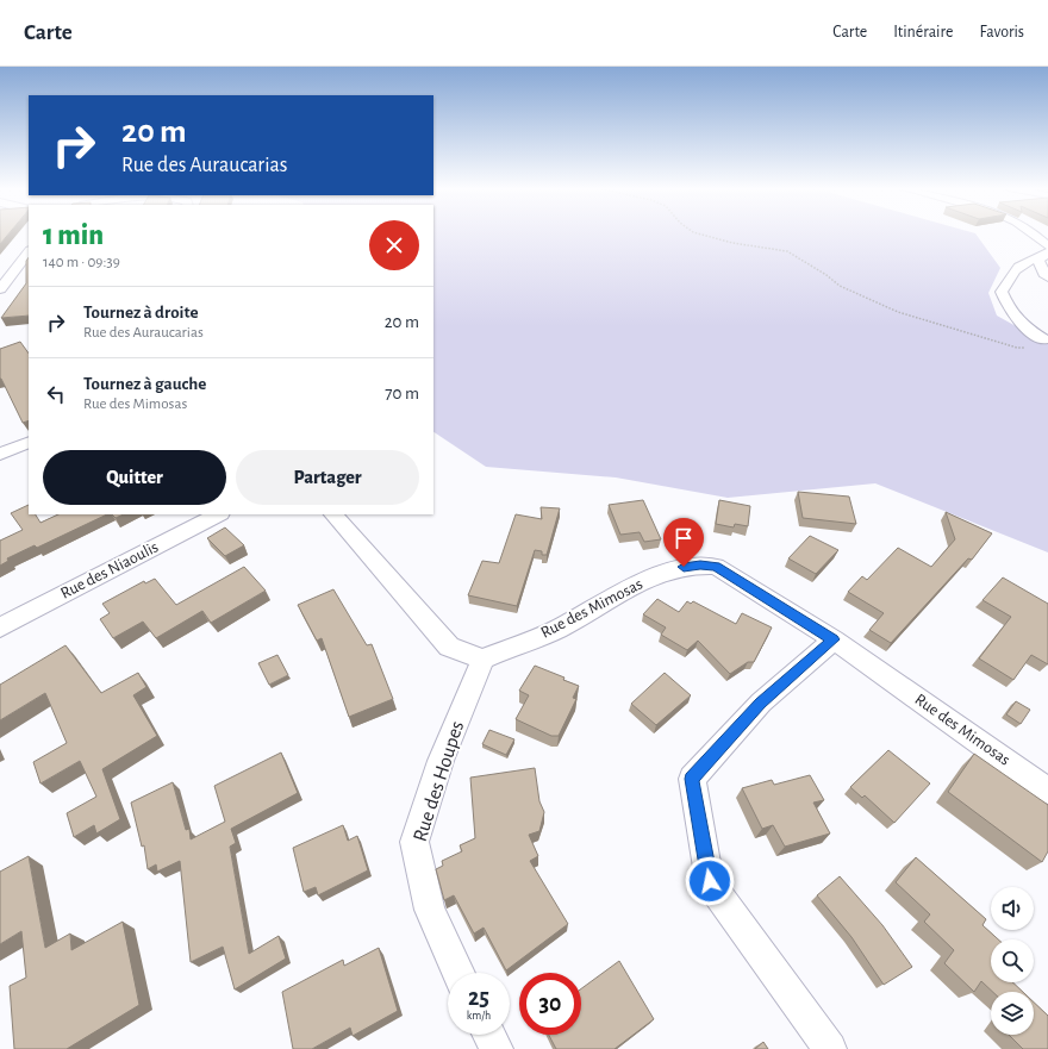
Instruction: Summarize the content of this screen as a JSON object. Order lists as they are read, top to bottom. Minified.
{"streets":{"street":["Rue des Niaoulis","Rue des Mimosas","Rue des Houpes"]},"crossings":[["Rue des Mimosas","Rue des Houpes"]],"page":{"header":"Carte","nav":["Carte","Itinéraire","Favoris"],"turn":["20 m","Rue des Auraucarias"],"heading":["1 min","140 m · 09:39"],"list":[{"name":"Tournez à droite","note":"Rue des Auraucarias","value":"20 m"},{"name":"Tournez à gauche","note":"Rue des Mimosas","value":"70 m"}],"buttons":["Quitter","Partager"],"speed":"25 km/h","limit":"30"}}
